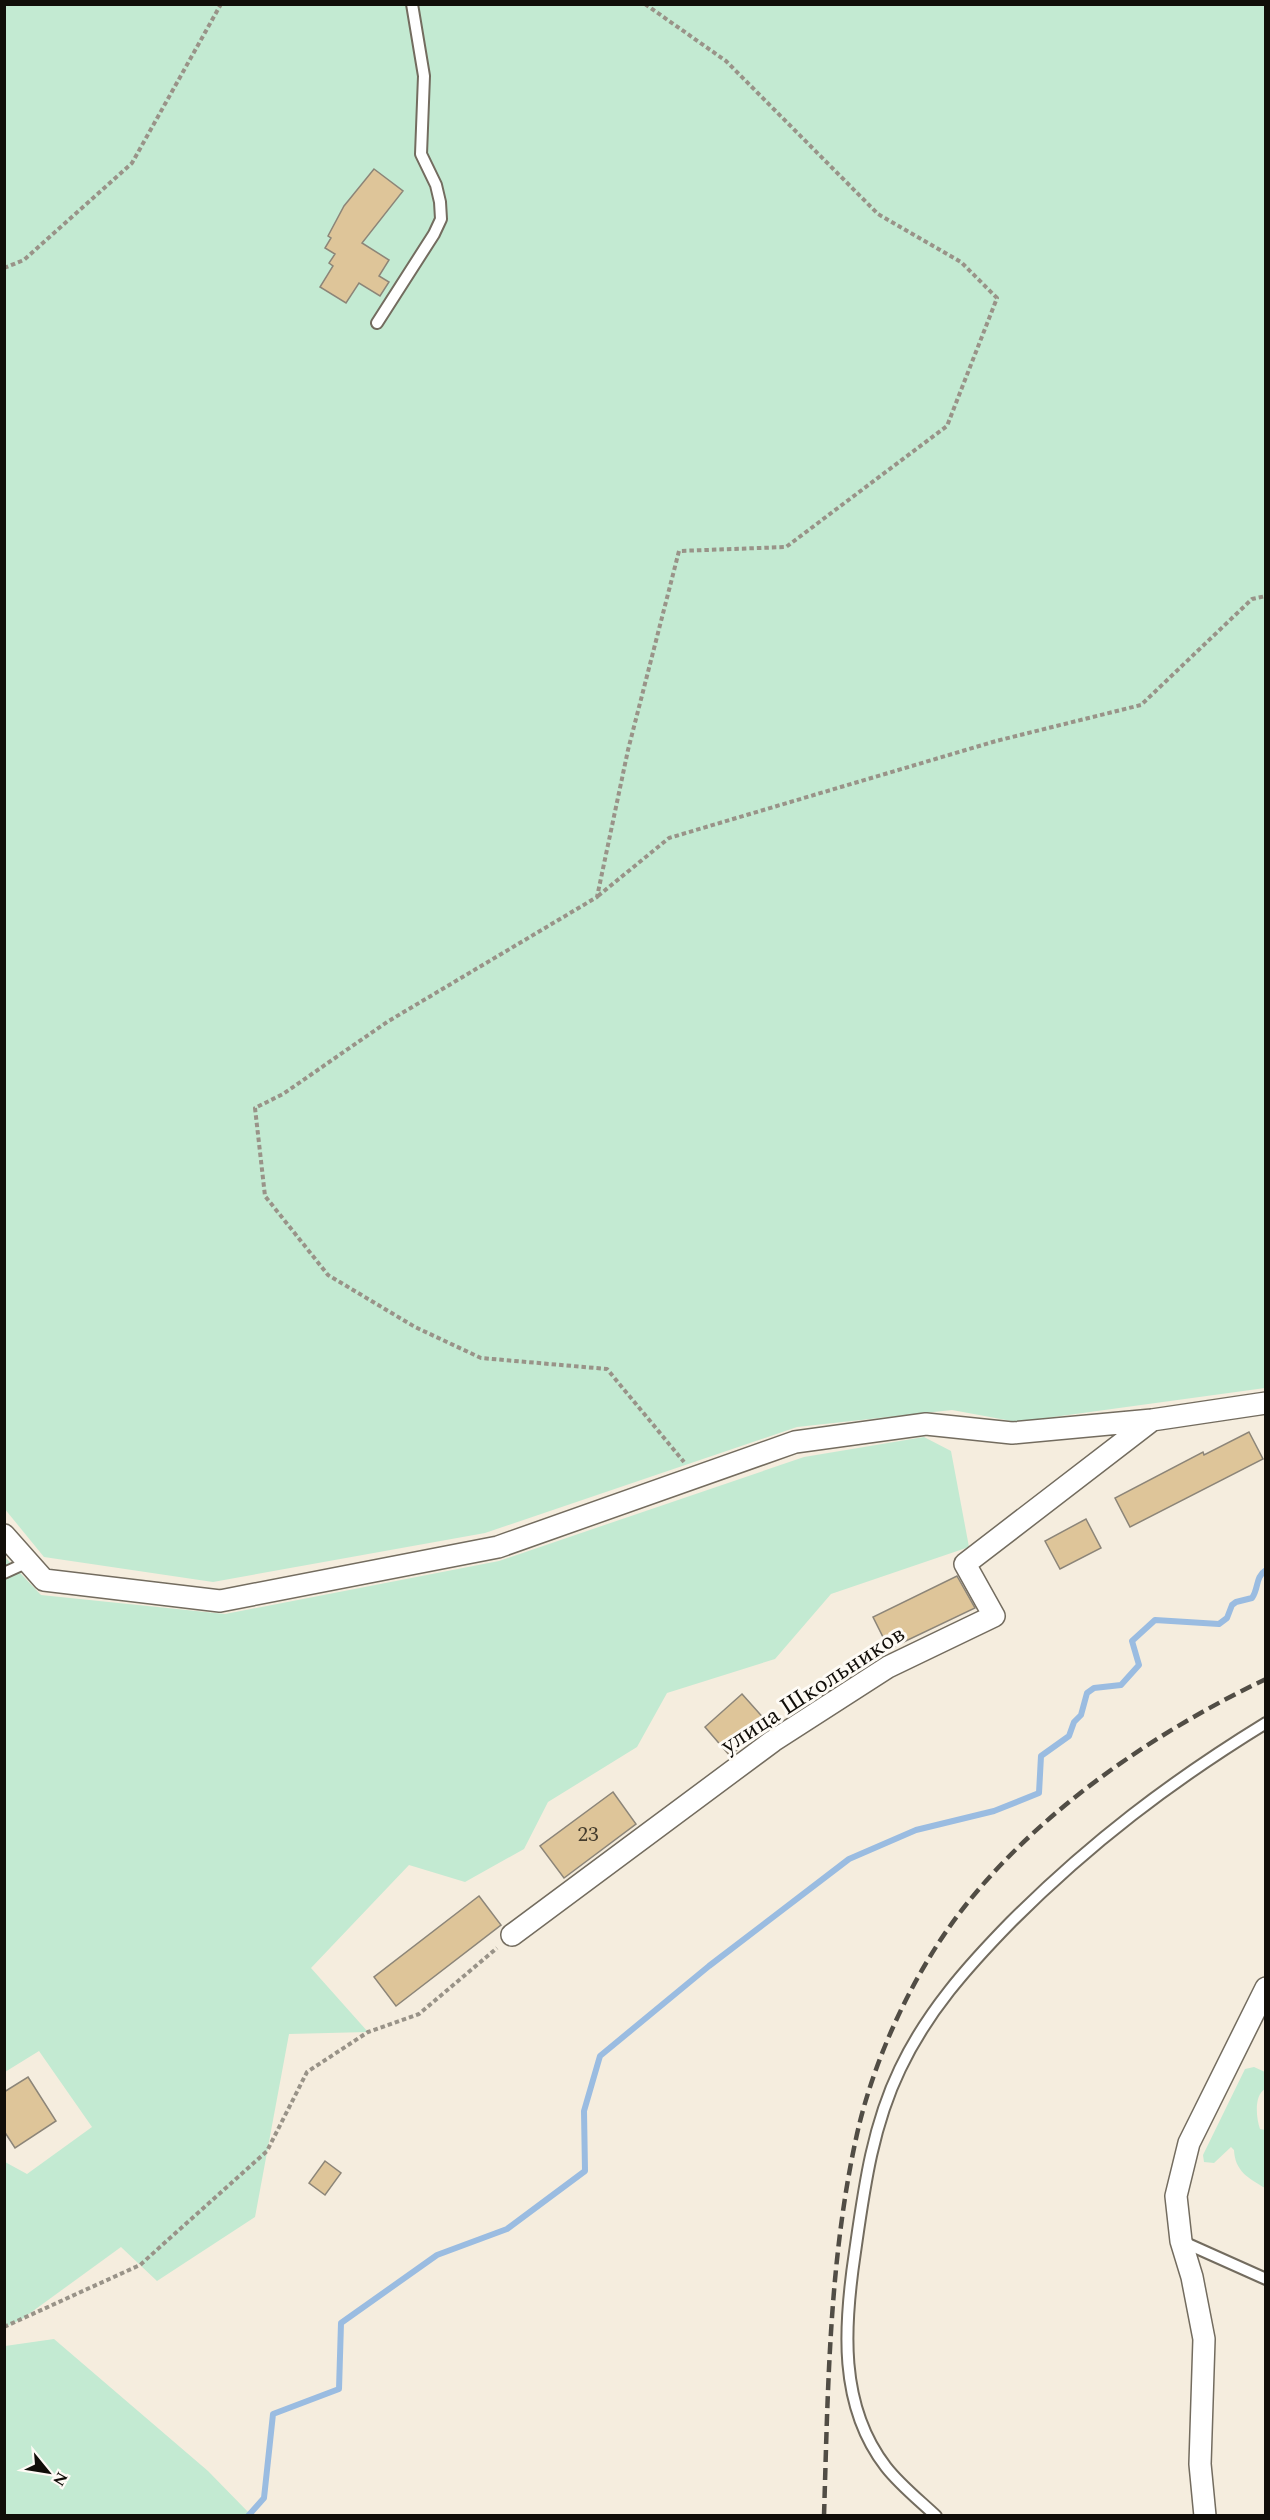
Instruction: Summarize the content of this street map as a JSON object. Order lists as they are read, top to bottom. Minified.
{"streets":{"street":["улица Школьников"]},"house_numbers":["23"],"north":"bottom right"}
